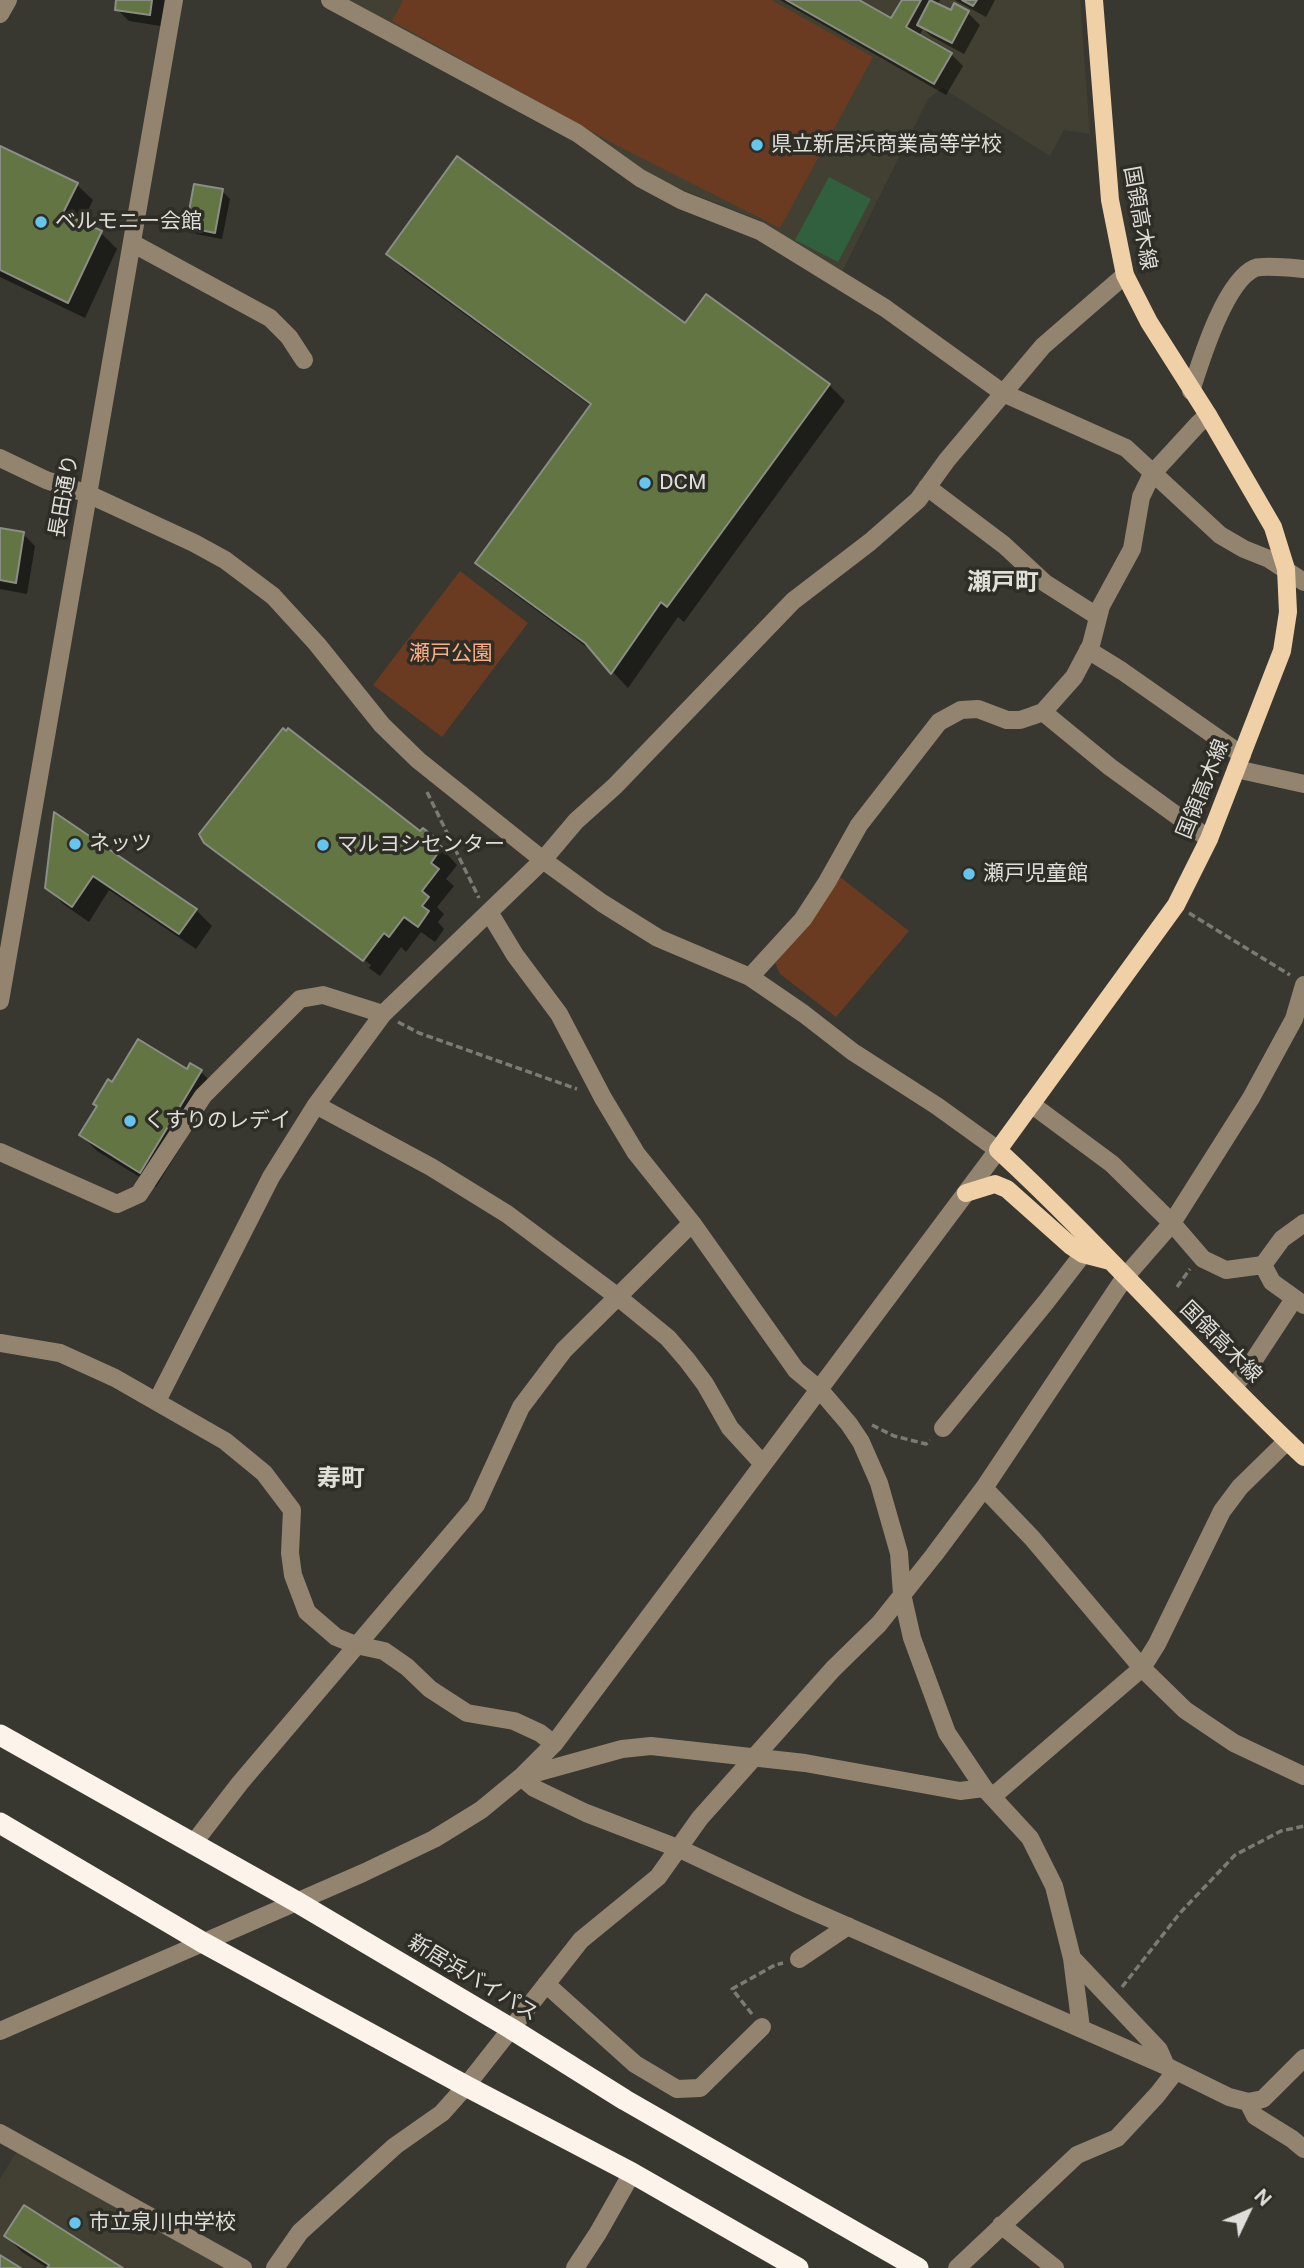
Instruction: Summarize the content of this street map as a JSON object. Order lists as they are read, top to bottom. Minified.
{"streets":{"highway":["新居浜バイパス"],"main road":["国領高木線"],"street":["長田通り"]},"districts":["瀬戸町","寿町"],"parks":["瀬戸公園"],"places":["県立新居浜商業高等学校","ベルモニー会館","DCM","ネッツ","マルヨシセンター","瀬戸児童館","くすりのレデイ","市立泉川中学校"],"north":"top right"}
